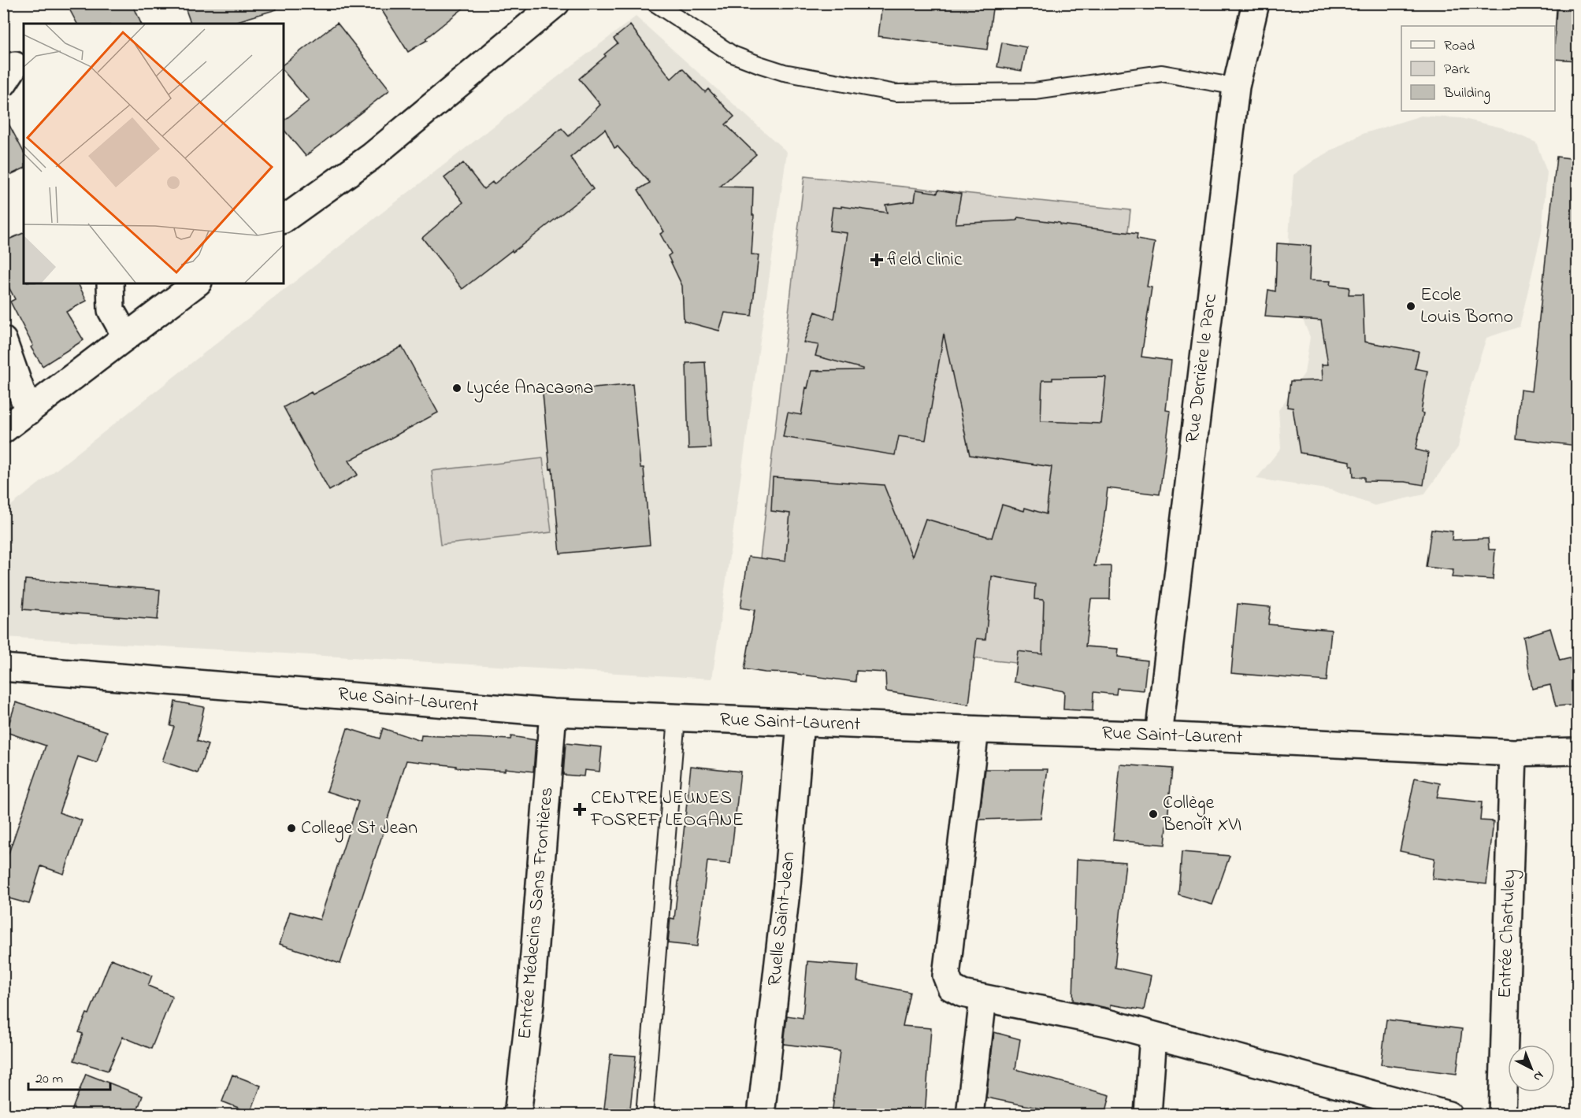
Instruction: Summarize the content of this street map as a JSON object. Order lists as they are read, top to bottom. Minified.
{"streets":{"street":["Rue Derrière le Parc","Rue Saint-Laurent","Entrée Médecins Sans Frontières","Ruelle Saint-Jean","Entrée Chartuley"]},"crossings":[["Rue Derrière le Parc","Rue Saint-Laurent"],["Rue Saint-Laurent","Entrée Médecins Sans Frontières"],["Rue Saint-Laurent","Ruelle Saint-Jean"],["Rue Saint-Laurent","Entrée Chartuley"]],"places":{"health":["field clinic","CENTRE JEUNES FOSREF LEOGANE"],"other":["Ecole Louis Borno","Lycée Anacaona","Collège Benoît XVI","College St Jean"]},"legend":["Road","Park","Building"],"scale_bar":"20 m","north":"bottom right"}
